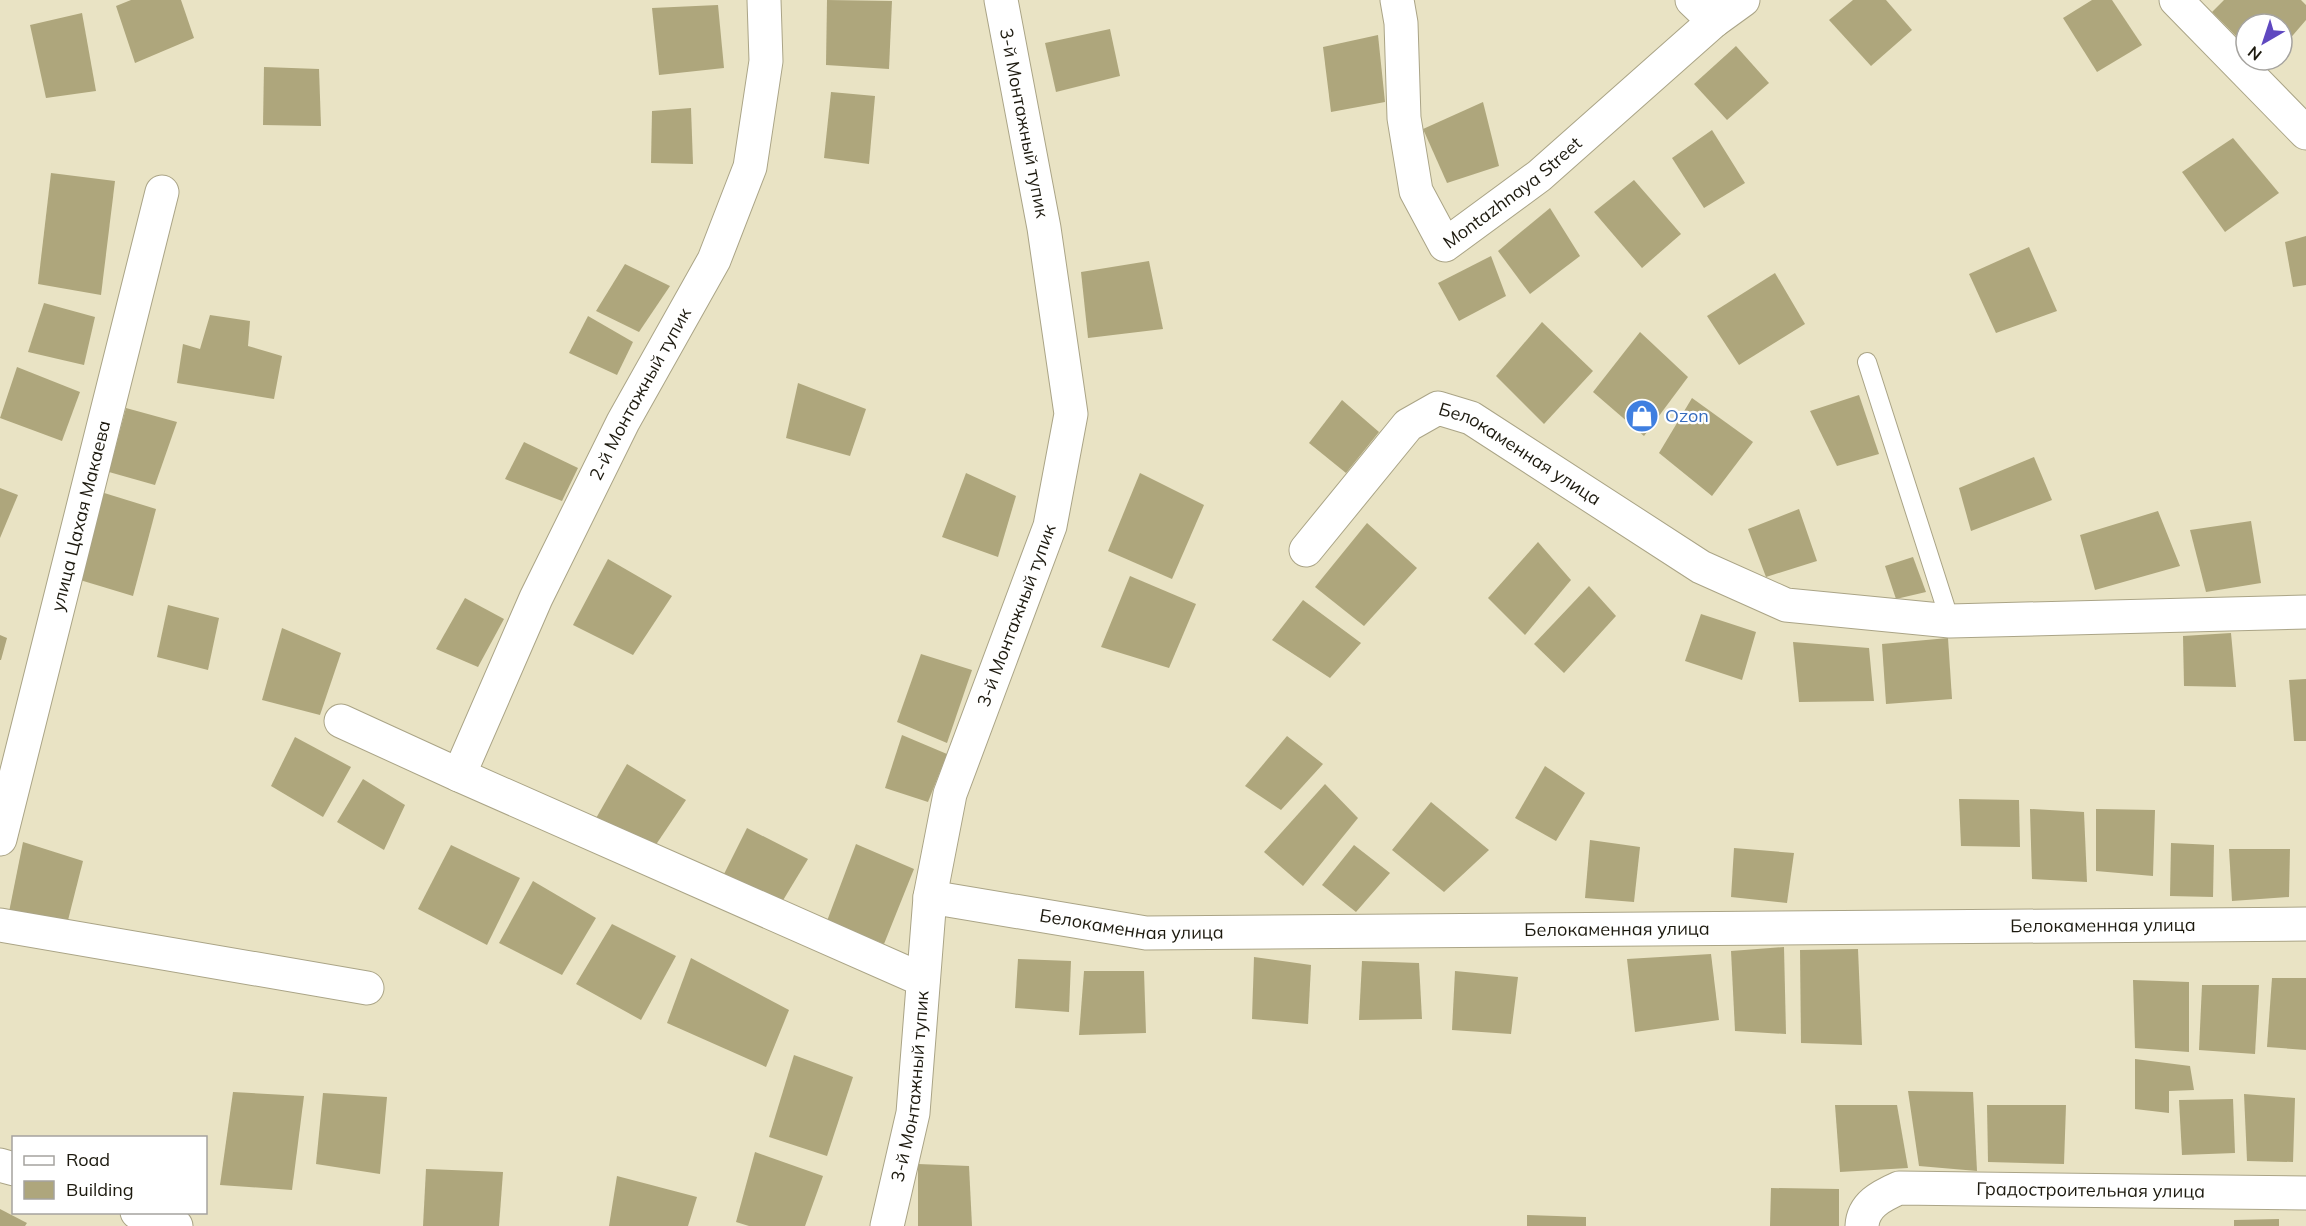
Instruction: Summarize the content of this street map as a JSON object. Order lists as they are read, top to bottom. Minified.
{"streets":{"street":["3-й Монтажный тупик","Montazhnaya Street","2-й Монтажный тупик","Белокаменная улица","улица Цахая Макаева","Градостроительная улица"]},"crossings":[["3-й Монтажный тупик","Белокаменная улица"]],"places":{"shop":["Ozon"]},"legend":["Road","Building"],"north":"bottom left"}
